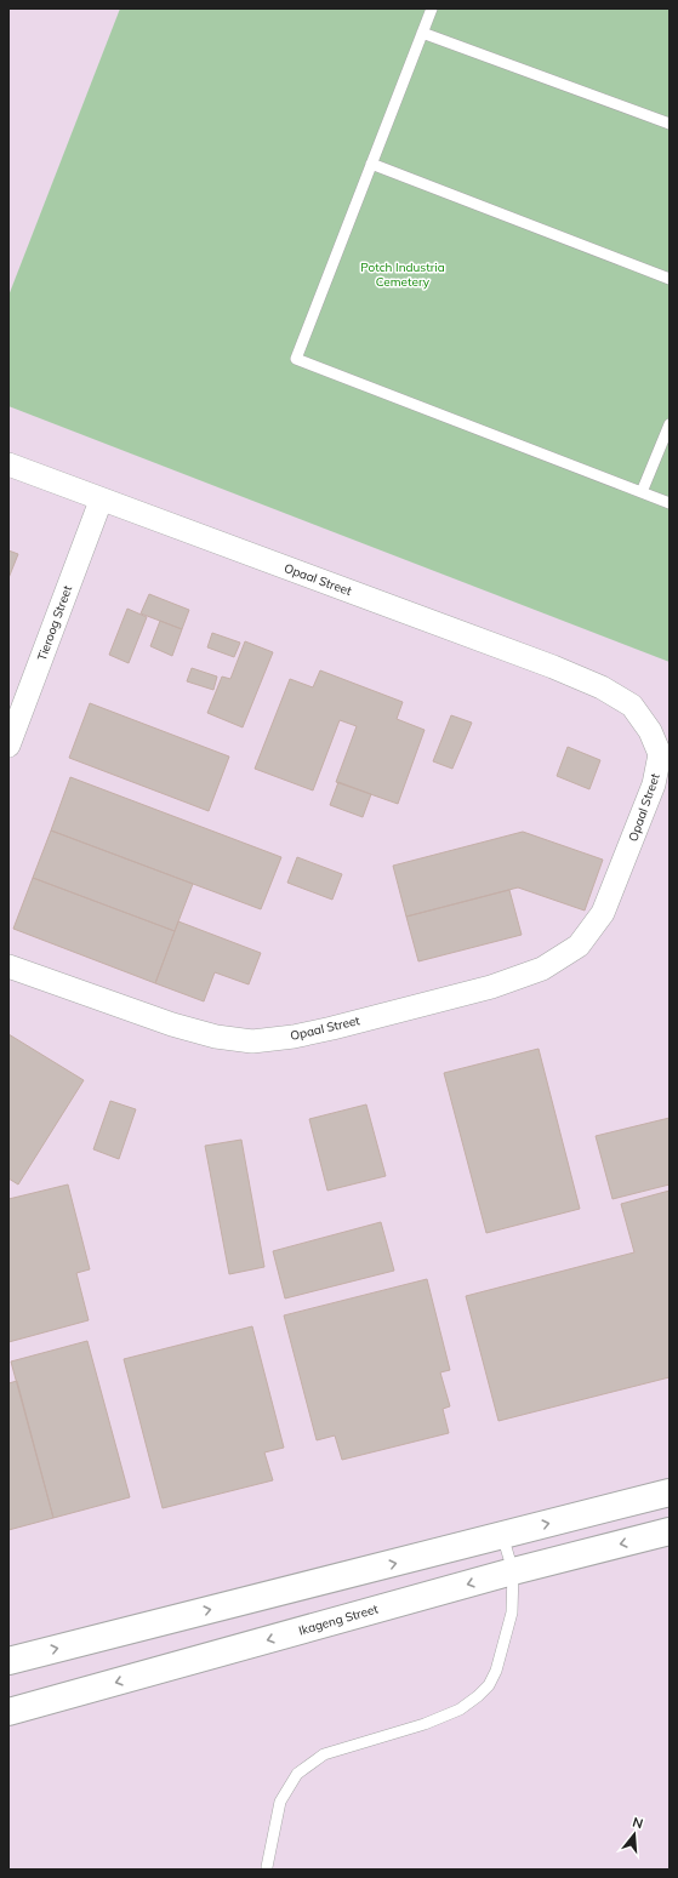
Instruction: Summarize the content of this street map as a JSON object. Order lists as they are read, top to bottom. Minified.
{"streets":{"street":["Opaal Street","Tieroog Street","Ikageng Street"]},"crossings":[["Opaal Street","Tieroog Street"]],"parks":["Potch Industria Cemetery"],"north":"top"}
